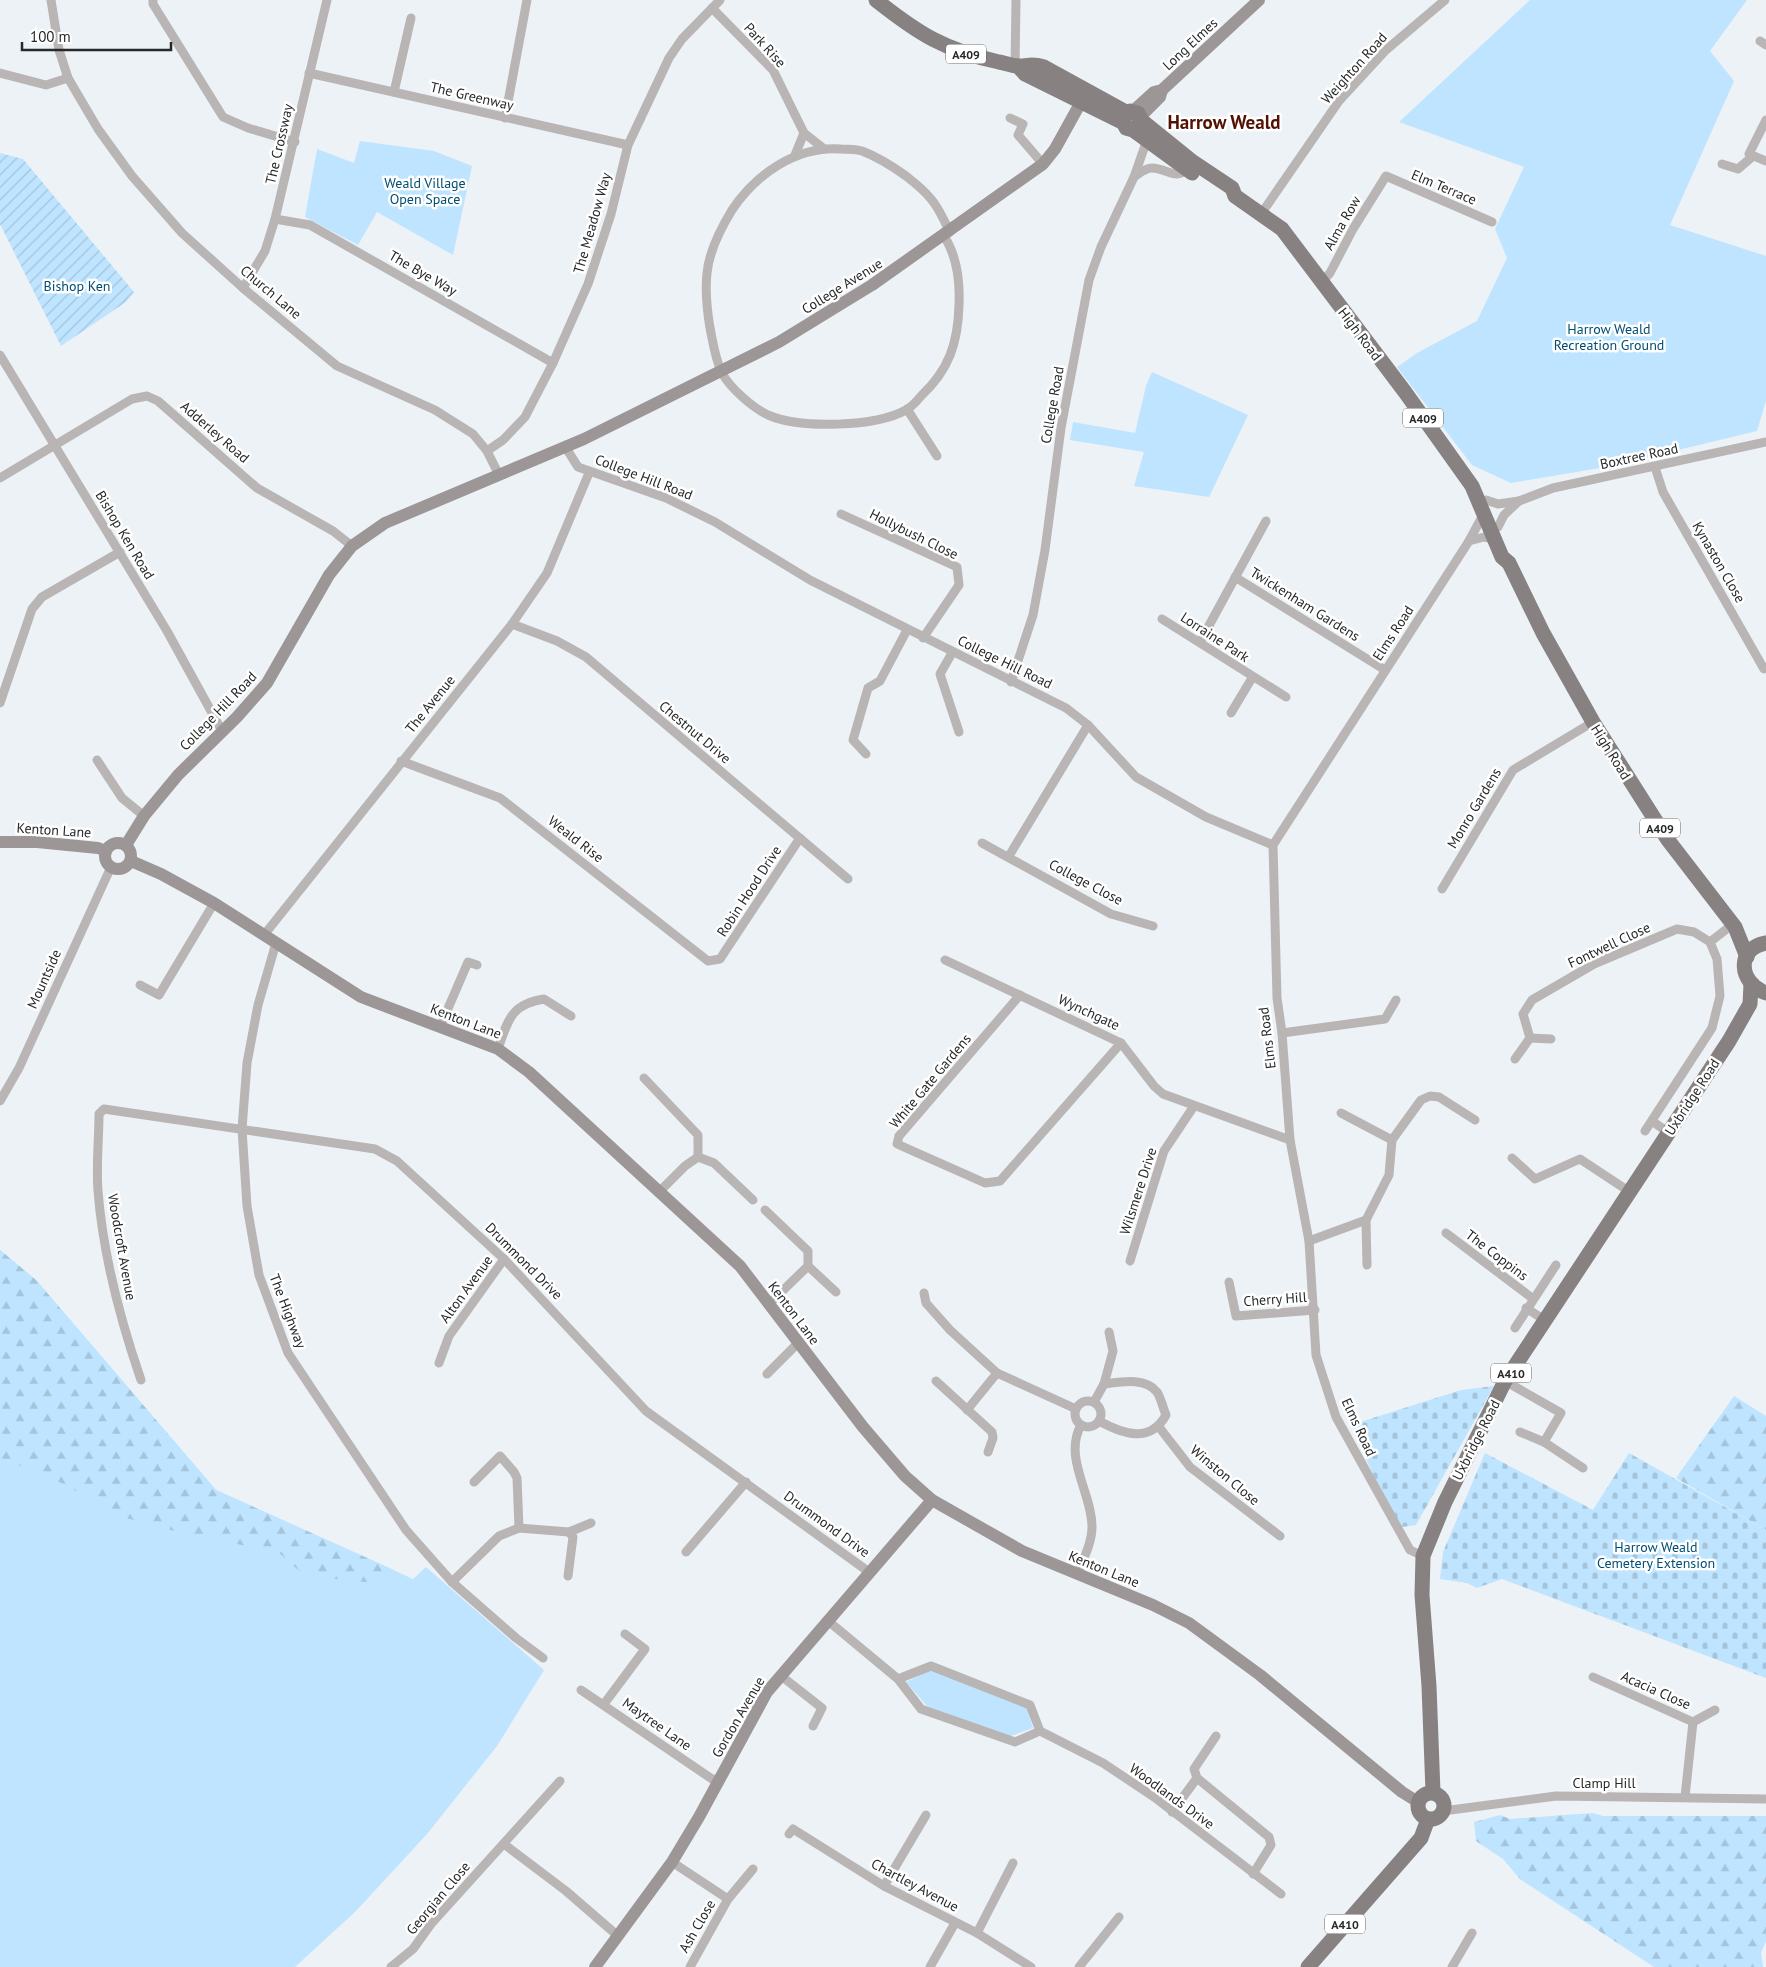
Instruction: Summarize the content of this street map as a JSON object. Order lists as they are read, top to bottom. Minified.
{"streets":{"main road":["A409","High Road","Uxbridge Road","A410"],"street":["Long Elmes","Park Rise","Weighton Road","The Greenway","The Crossway","Elm Terrace","The Meadow Way","Alma Row","The Bye Way","College Avenue","Church Lane","College Road","Adderley Road","Boxtree Road","College Hill Road","Hollybush Close","Bishop Ken Road","Kynaston Close","Twickenham Gardens","Elms Road","Lorraine Park","The Avenue","Chestnut Drive","Monro Gardens","Kenton Lane","Weald Rise","College Close","Robin Hood Drive","Fontwell Close","Mountside","Wynchgate","White Gate Gardens","Wilsmere Drive","Woodcroft Avenue","The Coppins","Drummond Drive","Alton Avenue","Cherry Hill","The Highway","Winston Close","Acacia Close","Gordon Avenue","Maytree Lane","Clamp Hill","Woodlands Drive","Chartley Avenue","Georgian Close","Ash Close"]},"crossings":[["Long Elmes","High Road"],["Park Rise","The Meadow Way"],["Weighton Road","High Road"],["The Greenway","The Crossway"],["The Greenway","The Meadow Way"],["The Crossway","The Bye Way"],["The Crossway","Church Lane"],["Elm Terrace","Alma Row"],["The Meadow Way","The Bye Way"],["The Meadow Way","Church Lane"],["Alma Row","High Road"],["College Avenue","High Road"],["College Avenue","College Hill Road"],["Church Lane","College Hill Road"],["High Road","College Road"],["High Road","Boxtree Road"],["High Road","Elms Road"],["High Road","Monro Gardens"],["High Road","Uxbridge Road"],["College Road","College Hill Road"],["Adderley Road","College Hill Road"],["Adderley Road","Bishop Ken Road"],["Boxtree Road","Kynaston Close"],["Boxtree Road","Elms Road"],["College Hill Road","Hollybush Close"],["College Hill Road","Bishop Ken Road"],["College Hill Road","Elms Road"],["College Hill Road","The Avenue"],["College Hill Road","Kenton Lane"],["College Hill Road","Mountside"],["Twickenham Gardens","Elms Road"],["Twickenham Gardens","Lorraine Park"],["Elms Road","Wynchgate"],["Elms Road","Uxbridge Road"],["Elms Road","Cherry Hill"],["The Avenue","Chestnut Drive"],["The Avenue","Kenton Lane"],["The Avenue","Weald Rise"],["Chestnut Drive","Robin Hood Drive"],["Kenton Lane","Mountside"],["Kenton Lane","Uxbridge Road"],["Kenton Lane","The Highway"],["Kenton Lane","A410"],["Kenton Lane","Gordon Avenue"],["Kenton Lane","Clamp Hill"],["Weald Rise","Robin Hood Drive"],["Wynchgate","White Gate Gardens"],["Wynchgate","Wilsmere Drive"],["Uxbridge Road","A410"],["Uxbridge Road","Clamp Hill"],["Woodcroft Avenue","Drummond Drive"],["Drummond Drive","Alton Avenue"],["Drummond Drive","The Highway"],["Drummond Drive","Gordon Avenue"],["A410","Clamp Hill"],["Acacia Close","Clamp Hill"],["Gordon Avenue","Maytree Lane"],["Gordon Avenue","Ash Close"]],"districts":["Harrow Weald"],"parks":["Weald Village Open Space","Bishop Ken","Harrow Weald Recreation Ground","Harrow Weald Cemetery Extension"],"scale_bar":"100 m"}
